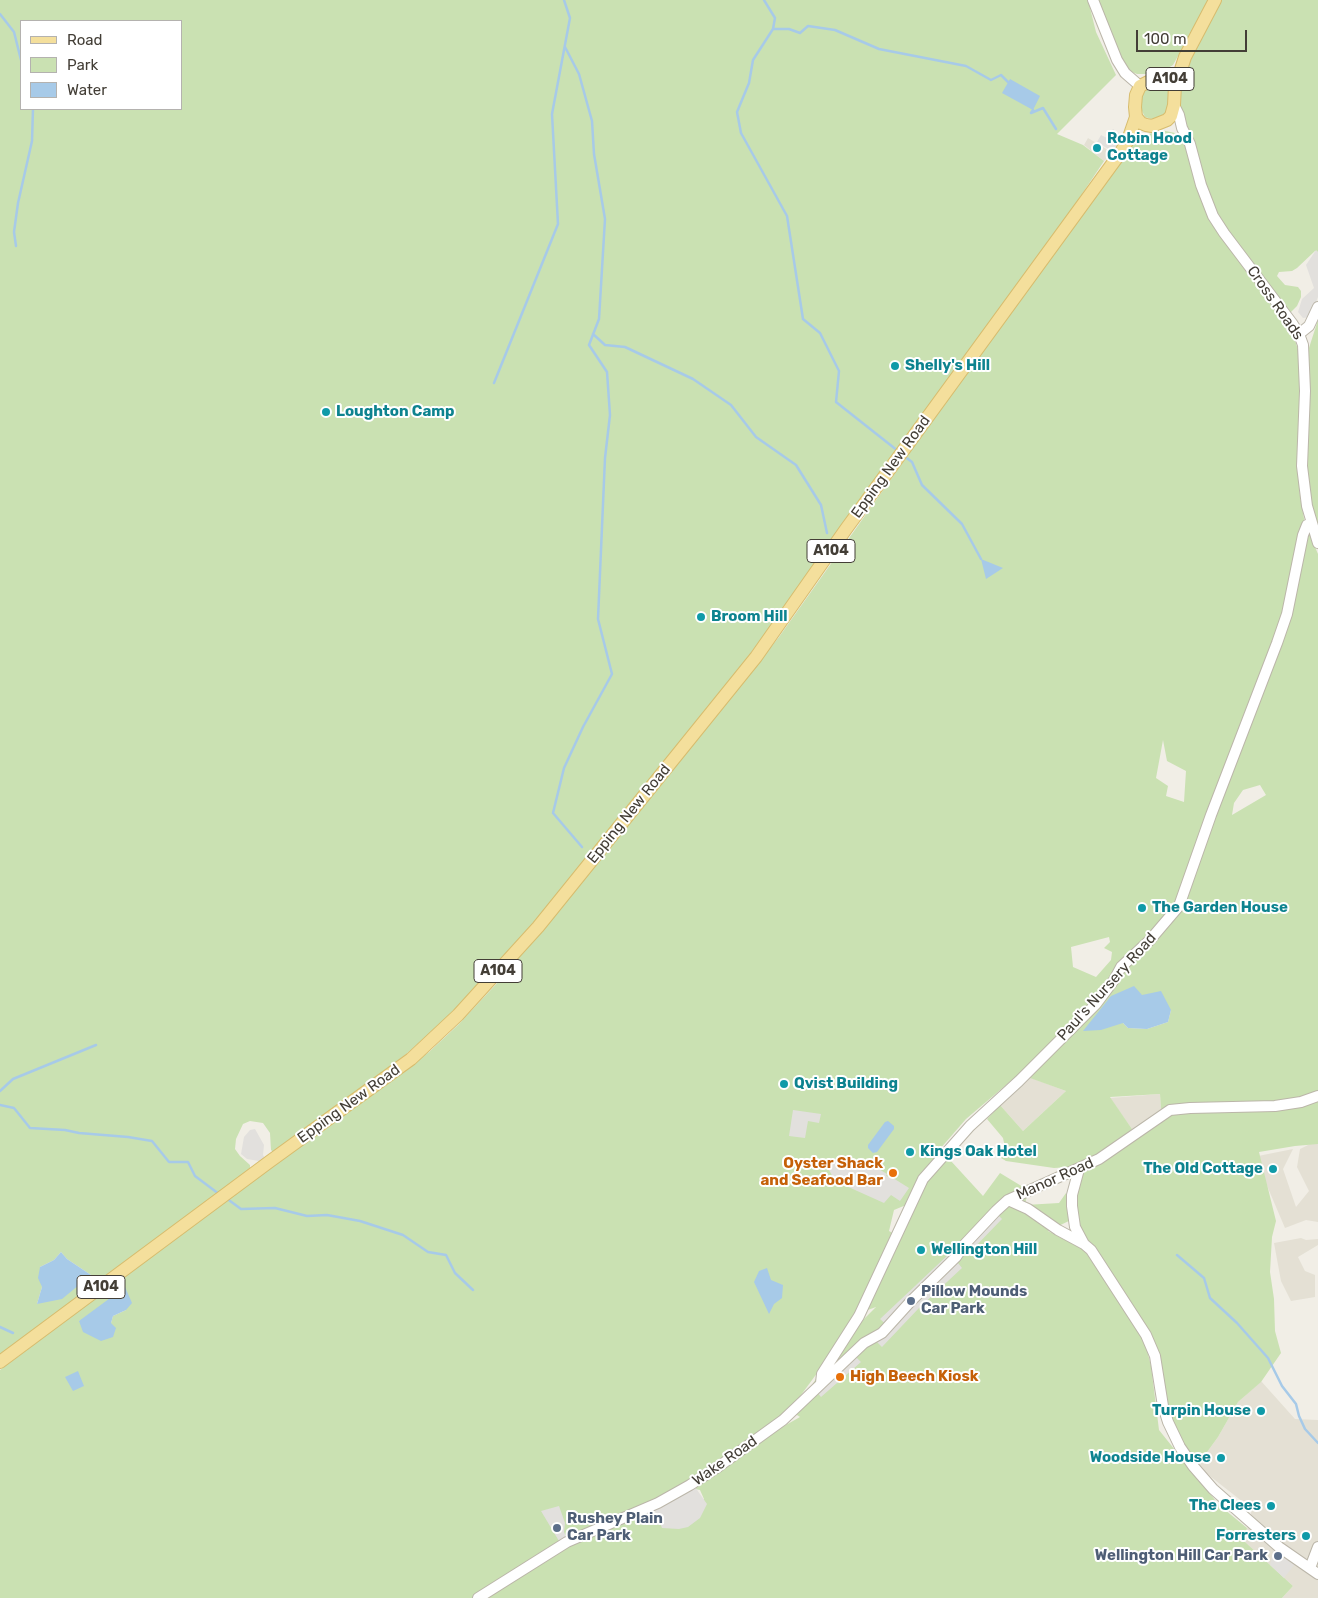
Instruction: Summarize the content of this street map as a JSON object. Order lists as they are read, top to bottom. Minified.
{"streets":{"main road":["A104","Epping New Road"],"street":["Cross Roads","Paul's Nursery Road","Manor Road","Wake Road"]},"crossings":[["A104","Cross Roads"],["A104","Epping New Road"],["Cross Roads","Epping New Road"],["Cross Roads","Paul's Nursery Road"],["Paul's Nursery Road","Wake Road"],["Manor Road","Wake Road"]],"places":["Robin Hood Cottage","Shelly's Hill","Loughton Camp","Broom Hill","The Garden House","Qvist Building","Kings Oak Hotel","The Old Cottage","Oyster Shack and Seafood Bar","Wellington Hill","Pillow Mounds Car Park","High Beech Kiosk","Turpin House","Woodside House","The Clees","Rushey Plain Car Park","Forresters","Wellington Hill Car Park"],"legend":["Road","Park","Water"],"scale_bar":"100 m"}
